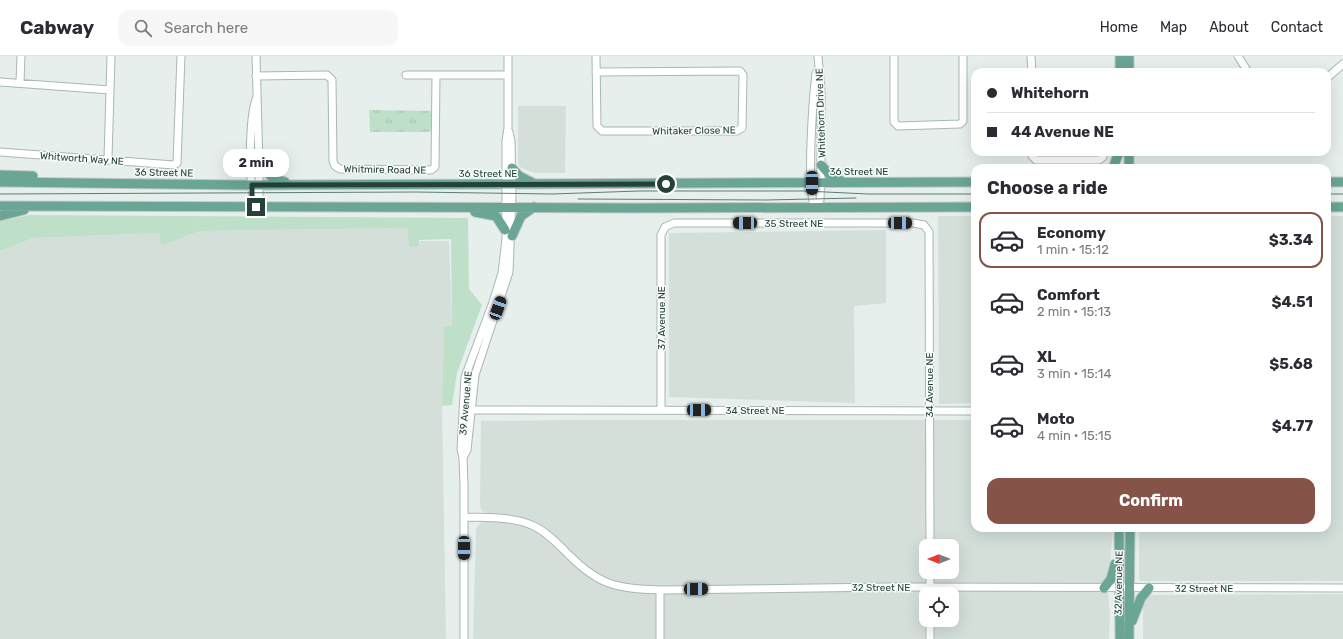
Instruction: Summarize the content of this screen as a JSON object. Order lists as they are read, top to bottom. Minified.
{"streets":{"main road":["36 Street NE","32 Avenue NE"],"street":["Whitehorn Drive NE","Whitaker Close NE","Whitworth Way NE","Whitmire Road NE","35 Street NE","37 Avenue NE","34 Avenue NE","39 Avenue NE","34 Street NE","32 Street NE"]},"crossings":[["Whitehorn Drive NE","36 Street NE"],["36 Street NE","39 Avenue NE"],["35 Street NE","37 Avenue NE"],["35 Street NE","34 Avenue NE"],["37 Avenue NE","34 Street NE"],["34 Avenue NE","34 Street NE"],["39 Avenue NE","34 Street NE"],["39 Avenue NE","32 Street NE"],["32 Avenue NE","32 Street NE"]],"north":"left","page":{"header":"Cabway","search":"Search here","nav":["Home","Map","About","Contact"],"banner":["Whitehorn","44 Avenue NE"],"bubble":"2 min","heading":"Choose a ride","list":[{"name":"Economy","note":"1 min · 15:12","value":"$3.34"},{"name":"Comfort","note":"2 min · 15:13","value":"$4.51"},{"name":"XL","note":"3 min · 15:14","value":"$5.68"},{"name":"Moto","note":"4 min · 15:15","value":"$4.77"}],"buttons":"Confirm"}}
